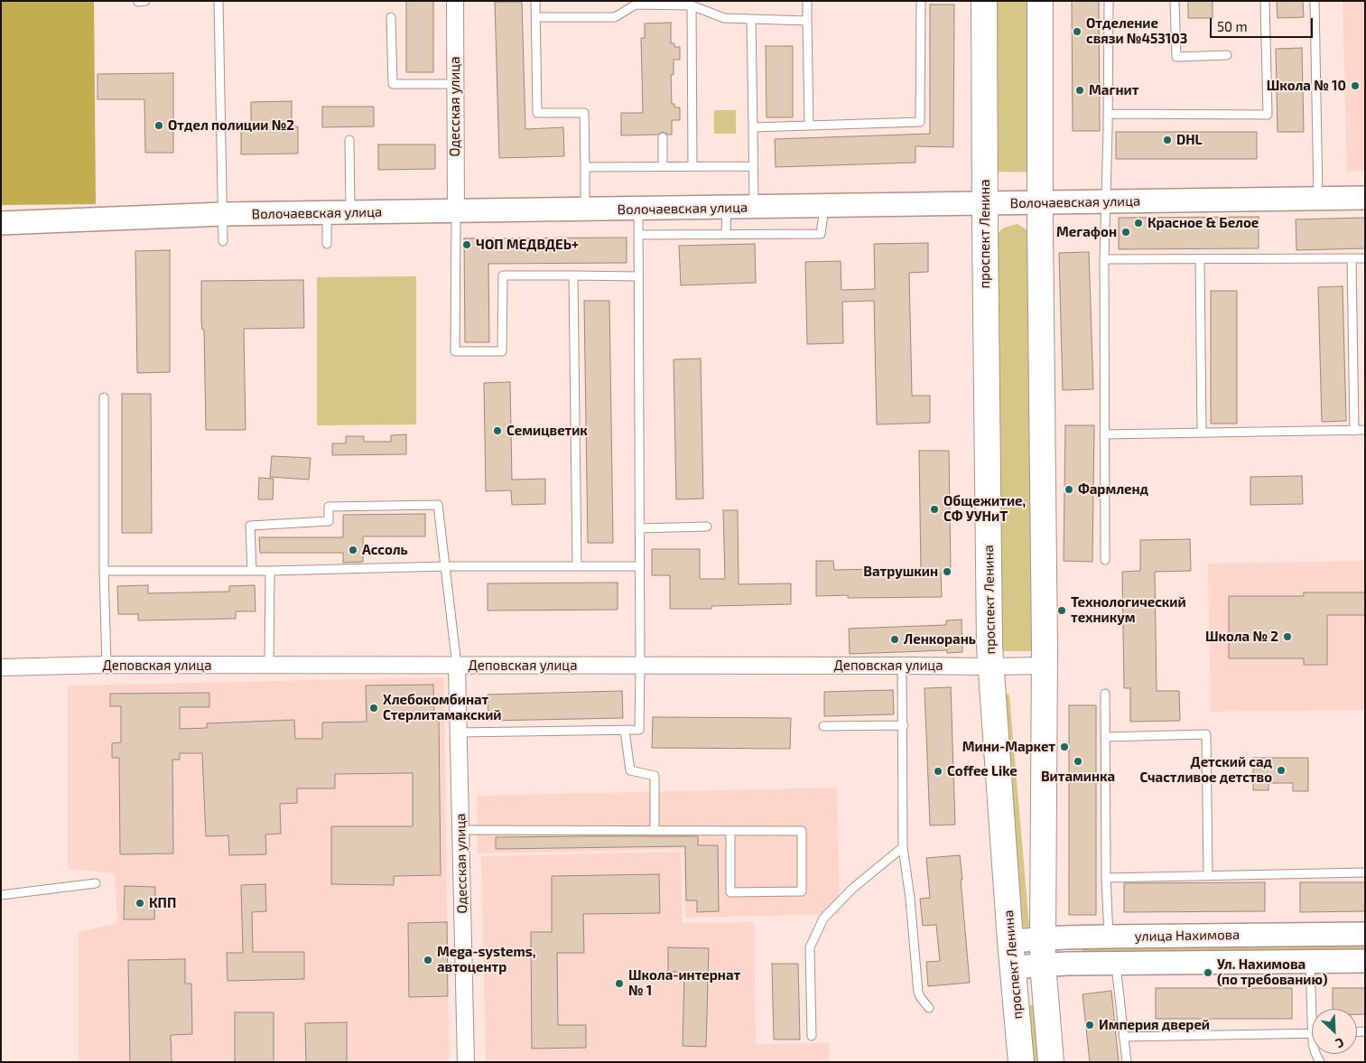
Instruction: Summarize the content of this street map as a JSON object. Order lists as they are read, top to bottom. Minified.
{"streets":{"main road":["проспект Ленина"],"street":["Одесская улица","Волочаевская улица","Деповская улица","улица Нахимова"]},"crossings":[["Одесская улица","Волочаевская улица"],["Одесская улица","Деповская улица"],["Волочаевская улица","проспект Ленина"],["проспект Ленина","Деповская улица"],["проспект Ленина","улица Нахимова"]],"places":["Отделение связи №453103","Школа № 10","Магнит","Отдел полиции №2","DHL","Красное & Белое","Мегафон","ЧОП МЕДВДЕЬ+","Семицветик","Фармленд","Общежитие, СФ УУНиТ","Ассоль","Ватрушкин","Технологический техникум","Школа № 2","Ленкорань","Хлебокомбинат Стерлитамакский","Мини-Маркет","Витаминка","Детский сад Счастливое детство","Coffee Like","КПП","Mega-systems, автоцентр","Ул. Нахимова (по требованию)","Школа-интернат № 1","Империя дверей"],"scale_bar":"50 m","north":"bottom right"}
